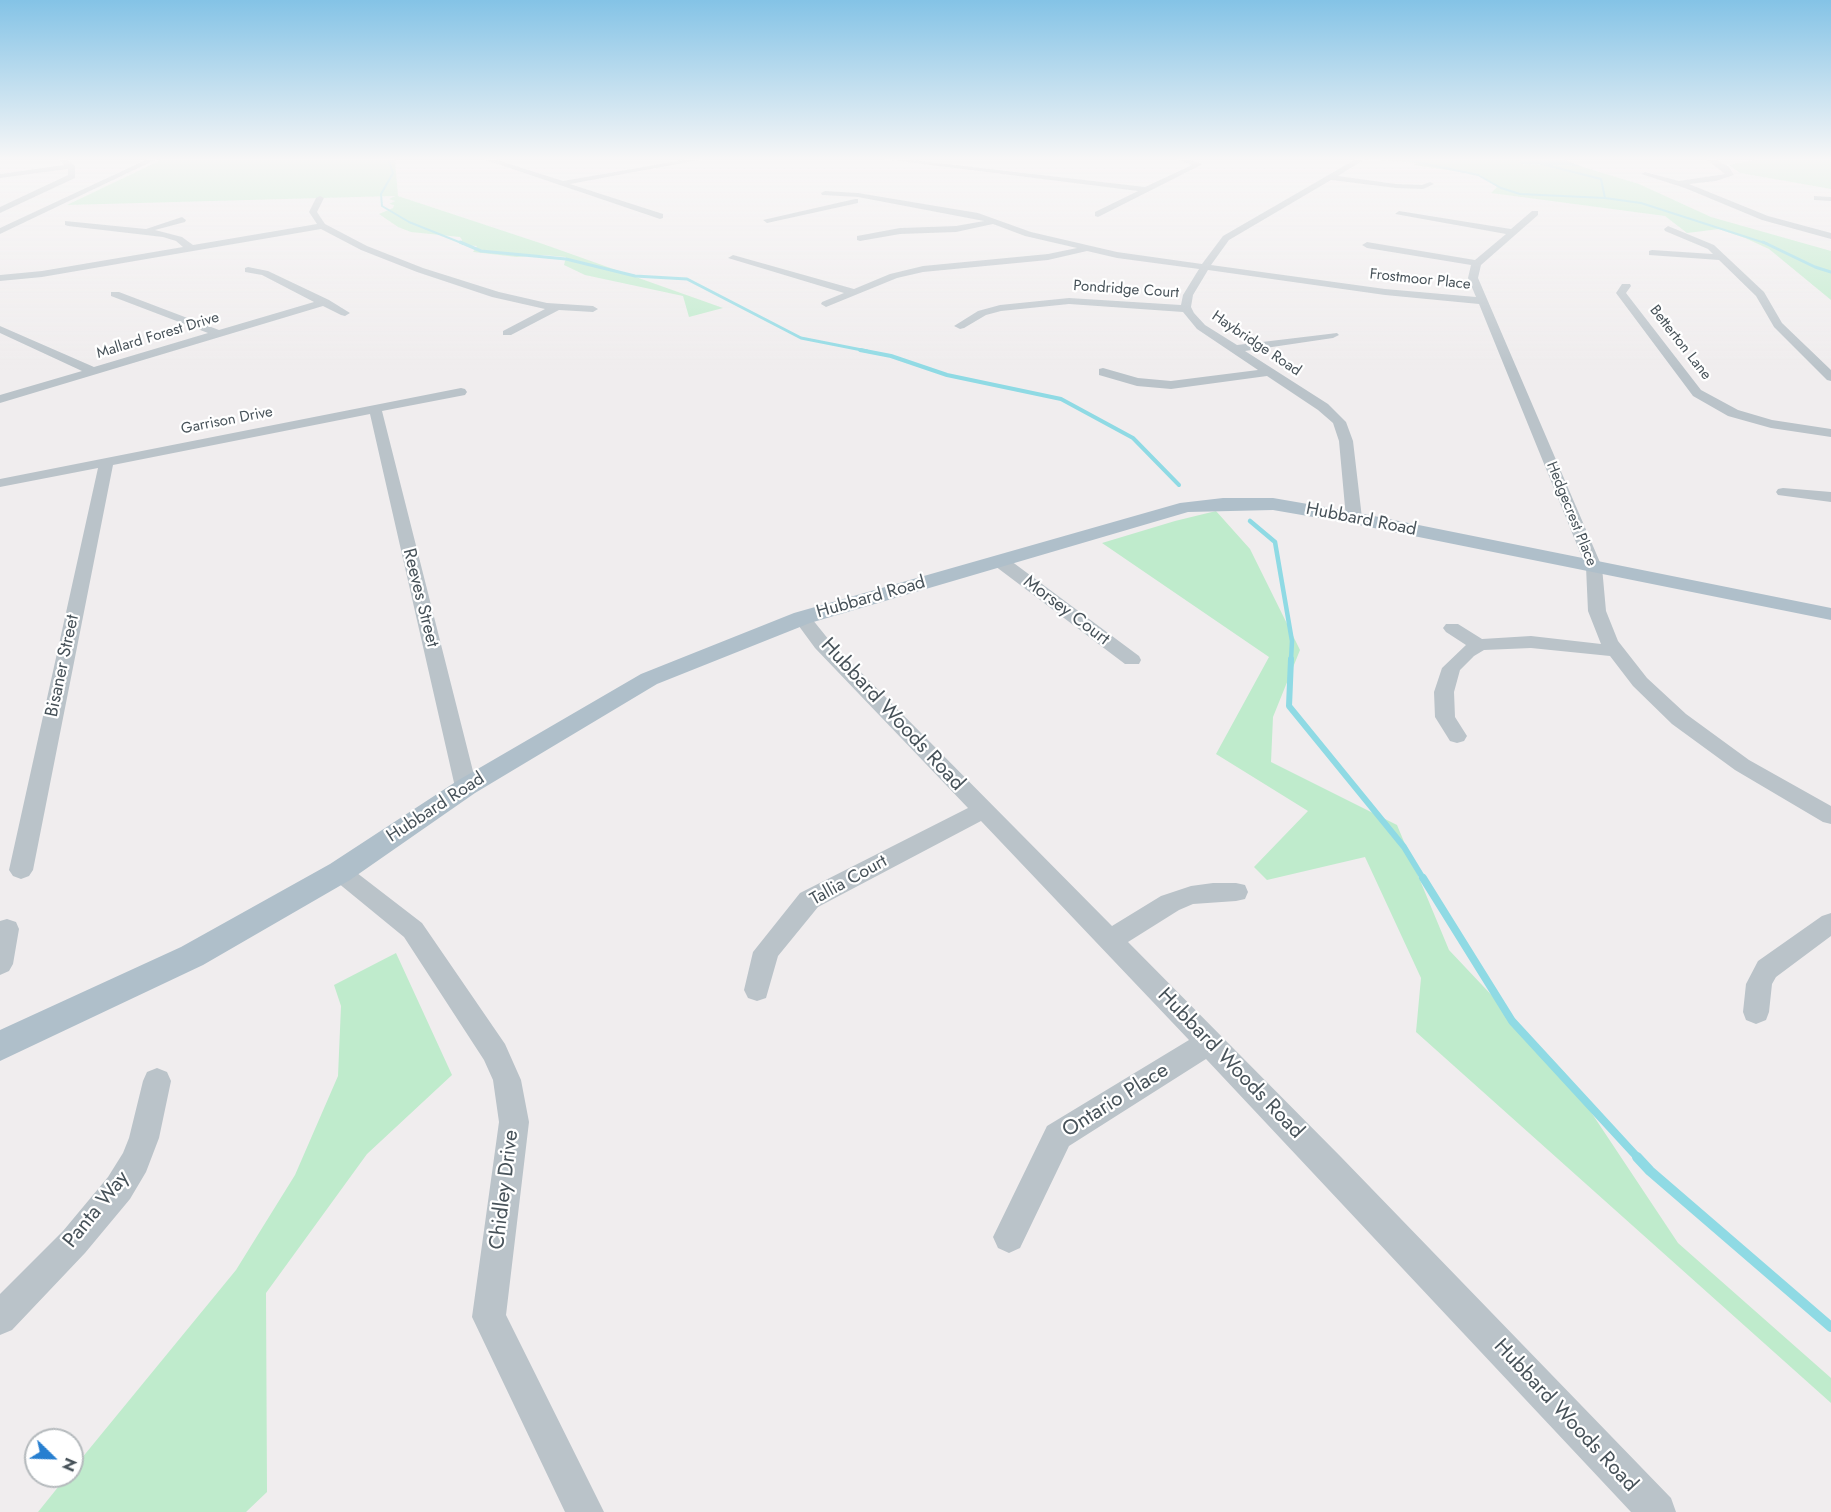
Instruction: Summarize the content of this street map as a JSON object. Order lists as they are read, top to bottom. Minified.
{"streets":{"main road":["Hubbard Road"],"street":["Frostmoor Place","Pondridge Court","Mallard Forest Drive","Betterton Lane","Haybridge Road","Garrison Drive","Hedgecrest Place","Reeves Street","Morsey Court","Bisaner Street","Hubbard Woods Road","Tallia Court","Ontario Place","Chidley Drive","Panta Way"]},"crossings":[["Frostmoor Place","Haybridge Road"],["Frostmoor Place","Hedgecrest Place"],["Pondridge Court","Haybridge Road"],["Haybridge Road","Hubbard Road"],["Garrison Drive","Reeves Street"],["Garrison Drive","Bisaner Street"],["Hedgecrest Place","Hubbard Road"],["Hubbard Road","Reeves Street"],["Hubbard Road","Morsey Court"],["Hubbard Road","Hubbard Woods Road"],["Hubbard Road","Chidley Drive"],["Hubbard Woods Road","Tallia Court"],["Hubbard Woods Road","Ontario Place"]],"north":"bottom right"}
